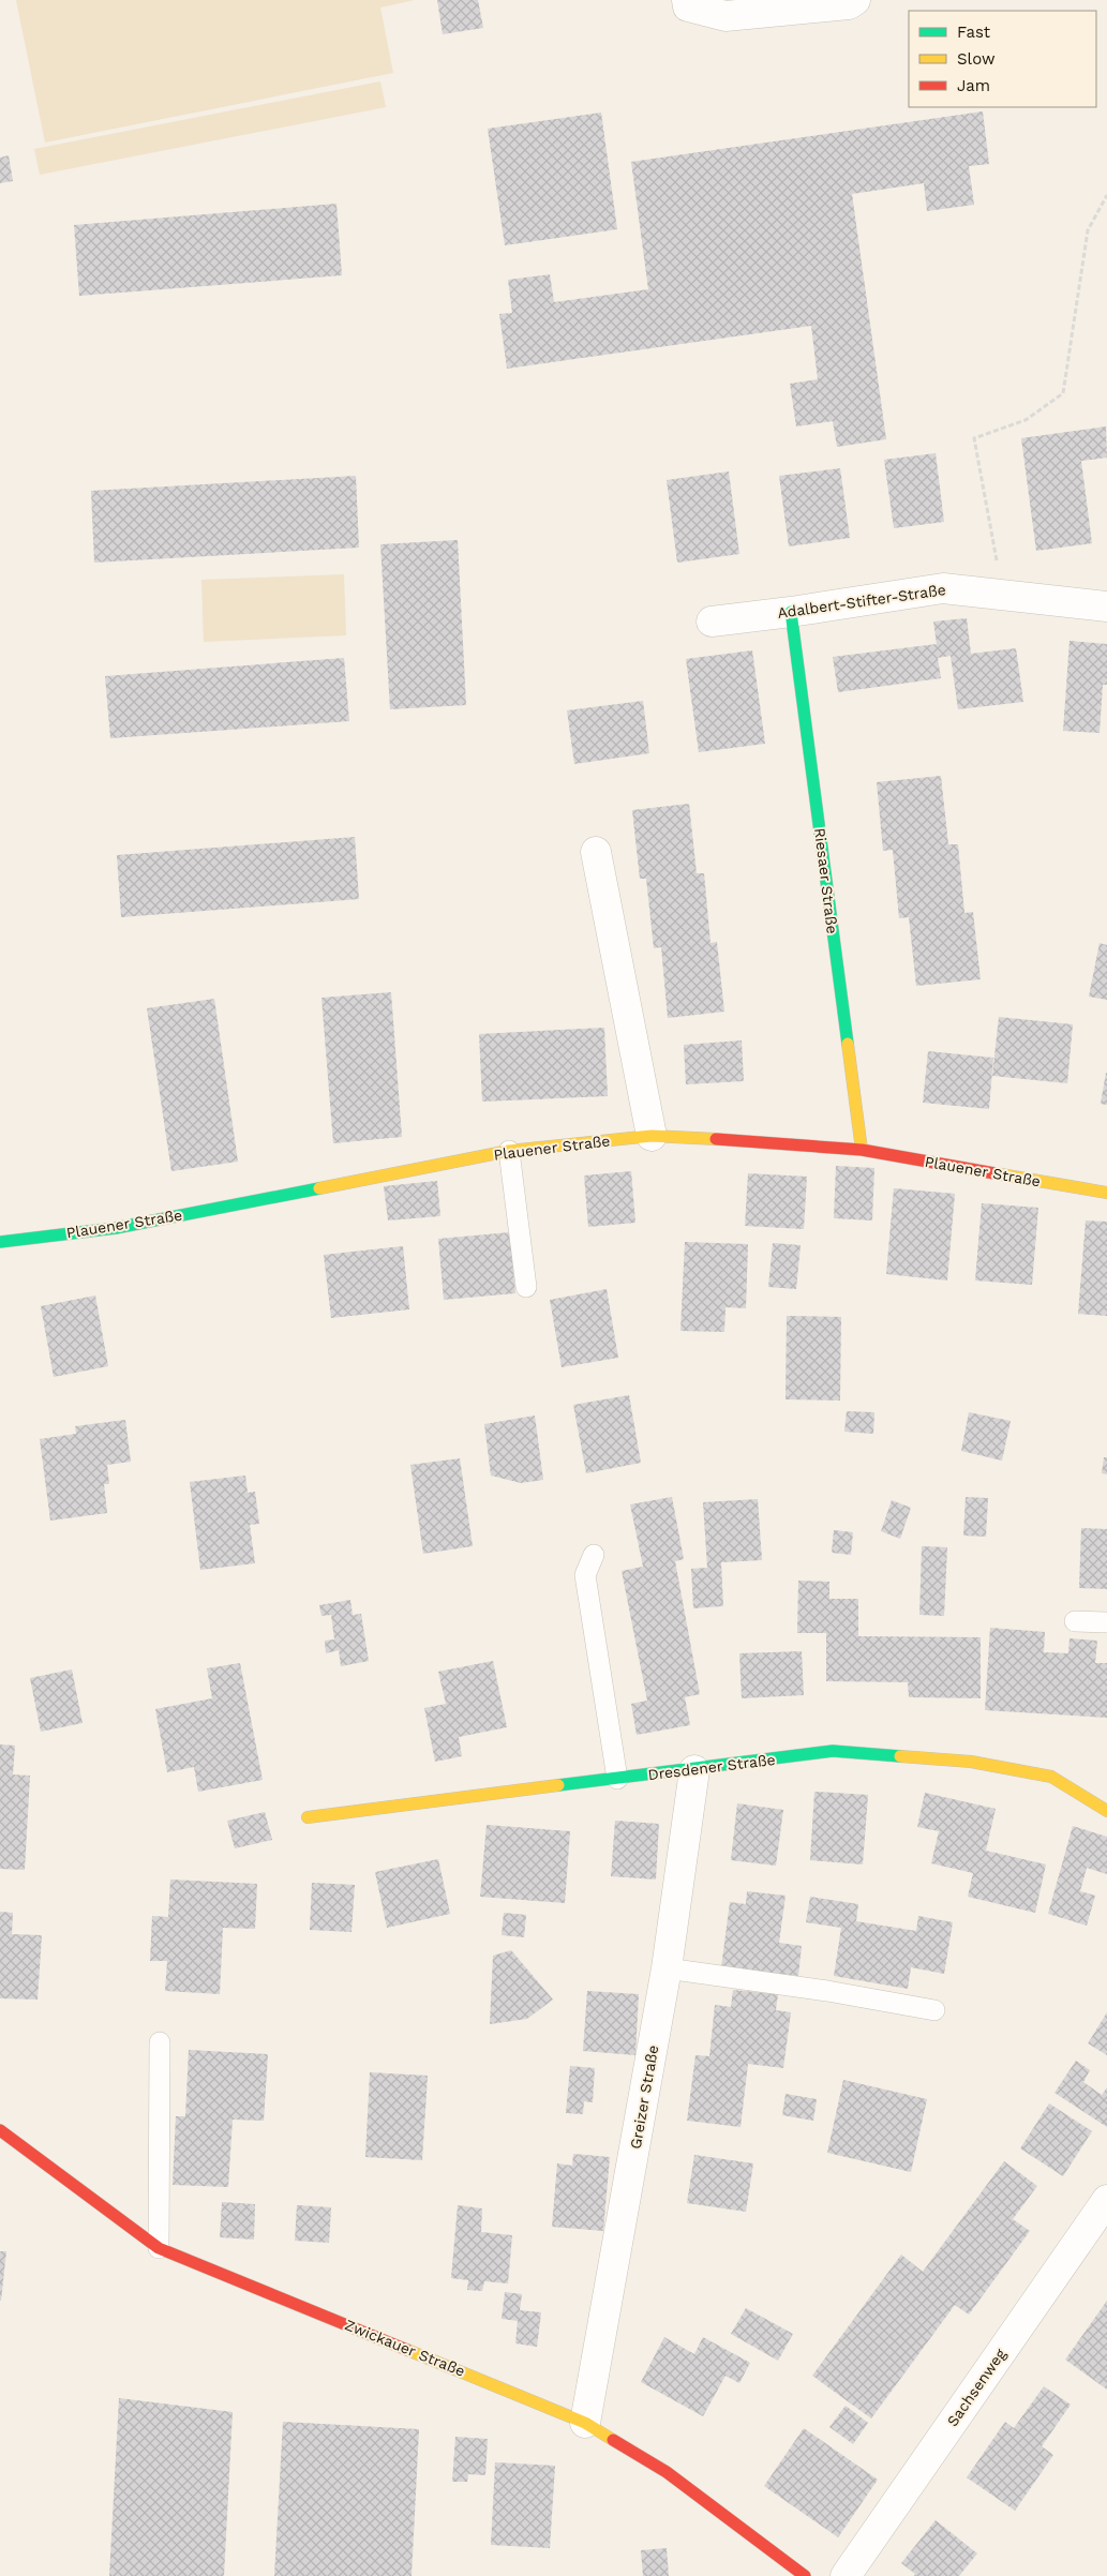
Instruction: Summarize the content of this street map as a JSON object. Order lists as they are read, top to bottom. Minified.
{"streets":{"street":["Adalbert-Stifter-Straße","Riesaer Straße","Plauener Straße","Dresdener Straße","Greizer Straße","Zwickauer Straße","Sachsenweg"]},"crossings":[["Adalbert-Stifter-Straße","Riesaer Straße"],["Riesaer Straße","Plauener Straße"],["Dresdener Straße","Greizer Straße"],["Greizer Straße","Zwickauer Straße"]],"legend":["Fast","Slow","Jam"]}
